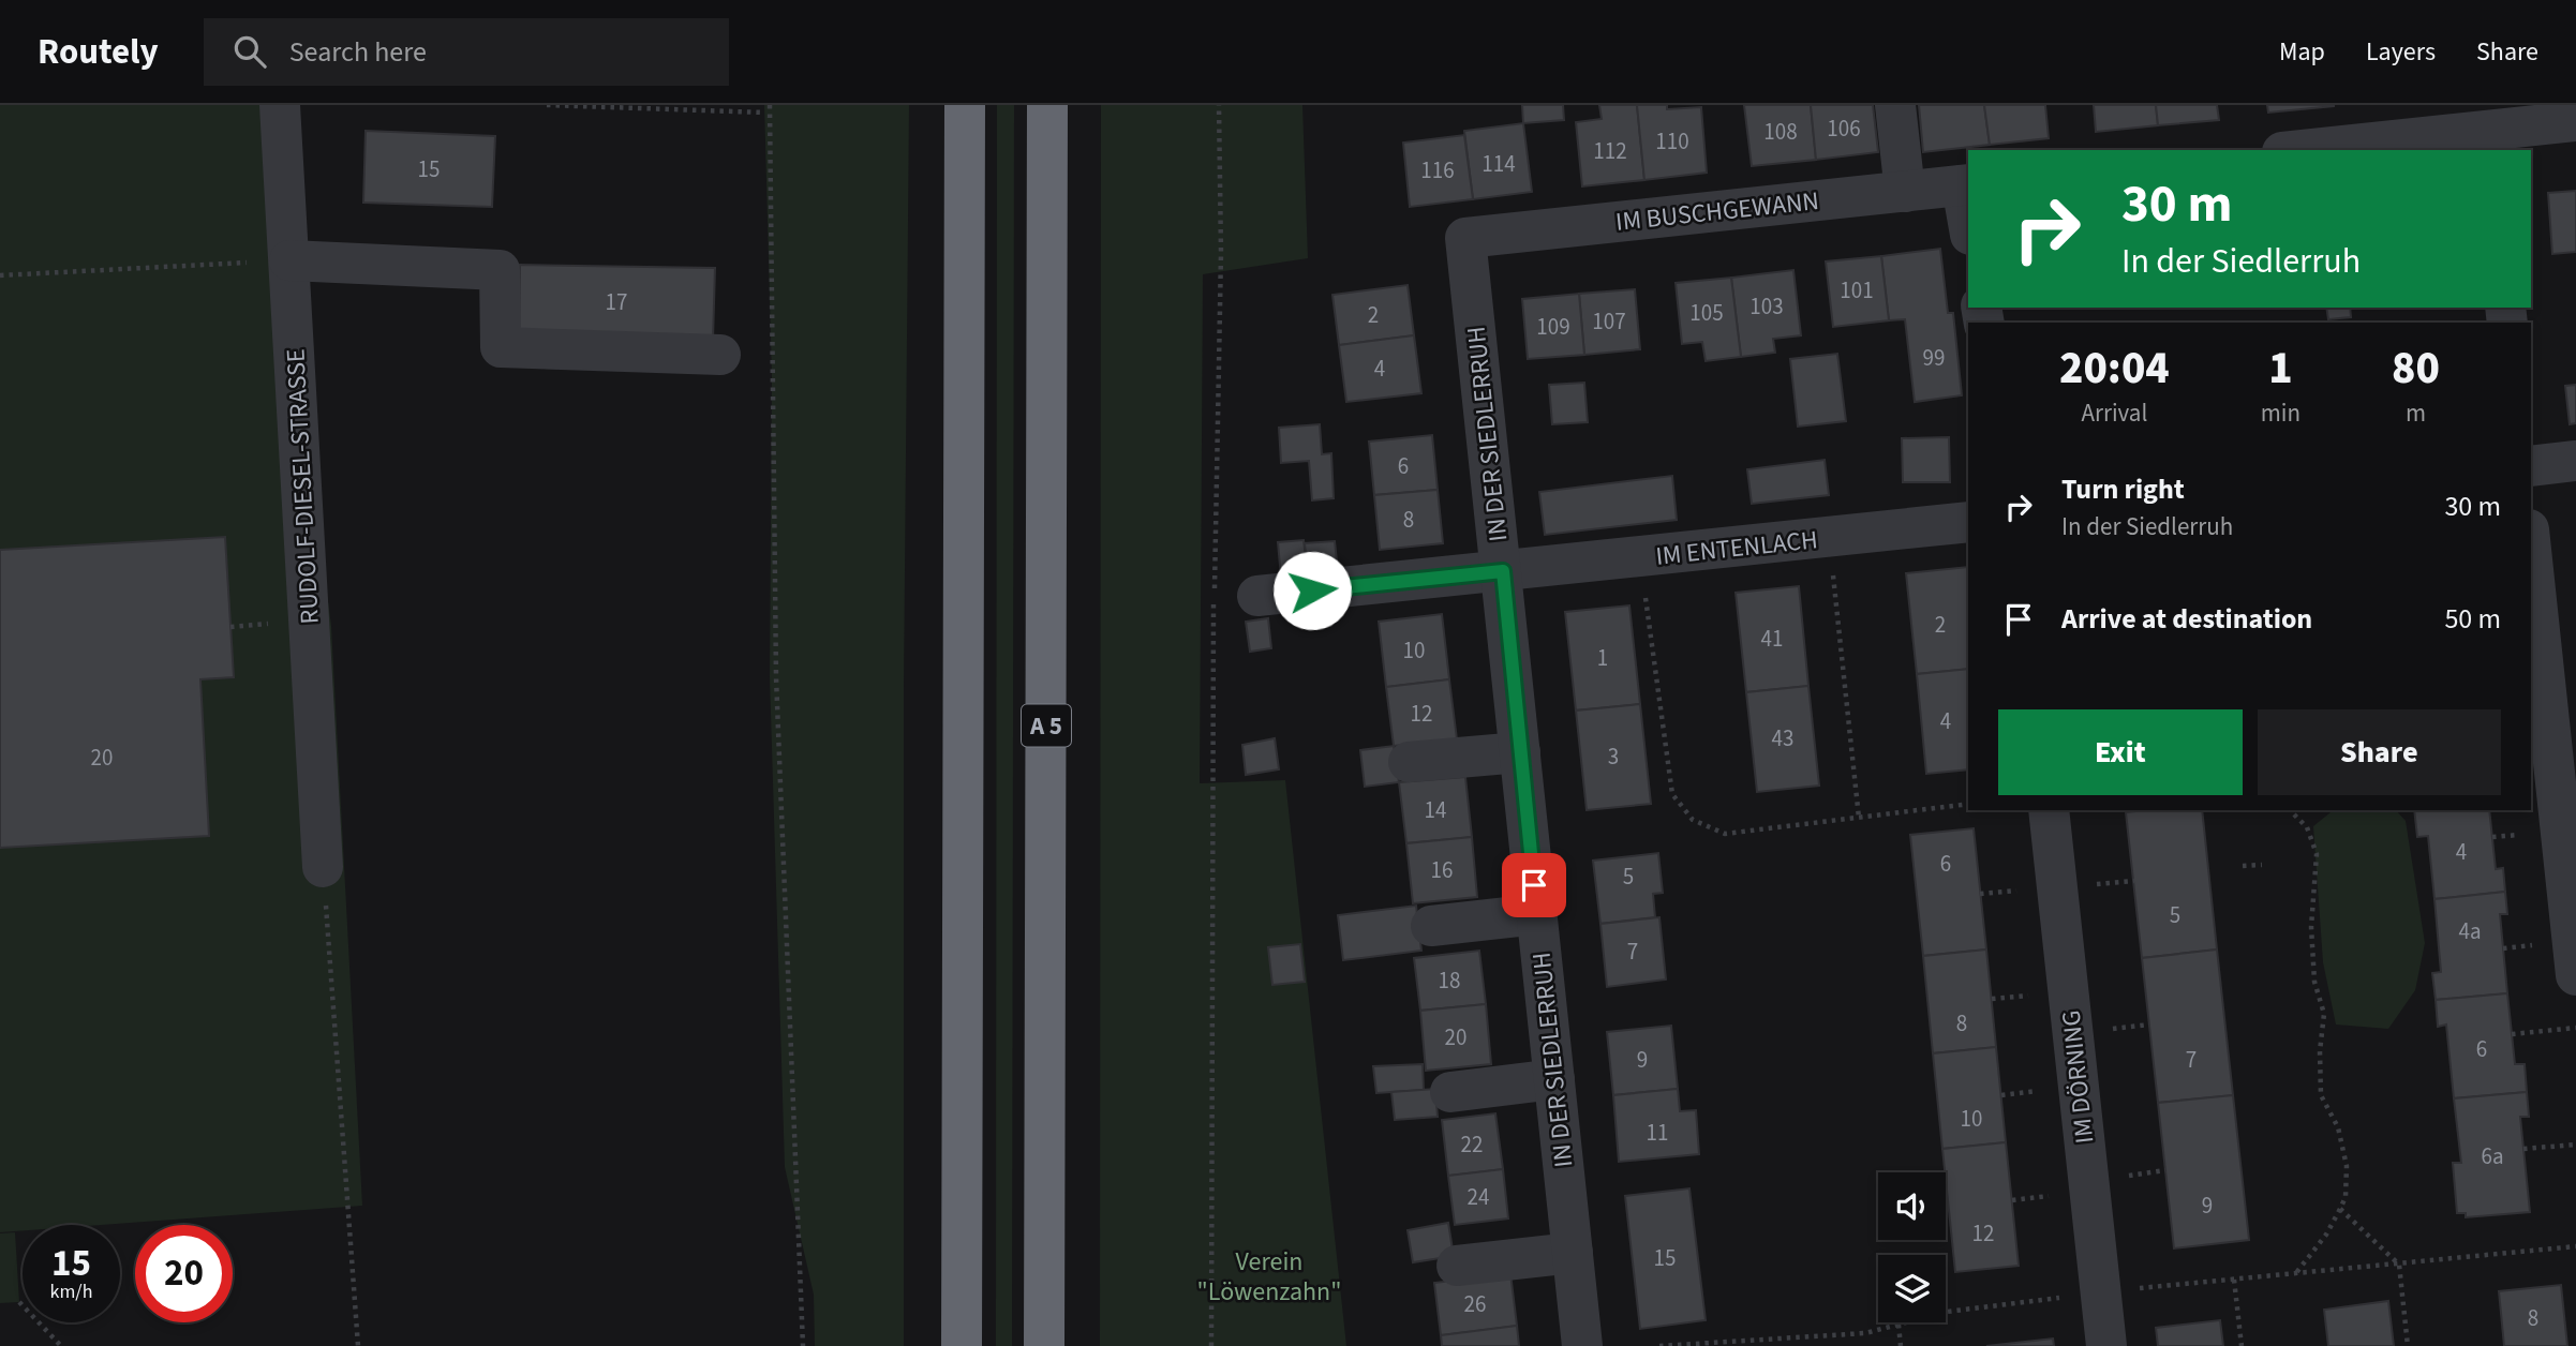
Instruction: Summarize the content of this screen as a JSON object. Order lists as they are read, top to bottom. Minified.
{"streets":{"highway":["A 5"],"street":["IM BUSCHGEWANN","IN DER SIEDLERRUH","RUDOLF-DIESEL-STRASSE","IM ENTENLACH","IM DÖRNING"]},"crossings":[["IM BUSCHGEWANN","IN DER SIEDLERRUH"],["IN DER SIEDLERRUH","IM ENTENLACH"]],"parks":["Verein \"Löwenzahn\""],"house_numbers":["106","108","110","112","114","15","116","101","17","103","105","2","107","109","99","4","6","8","2","41","10","1","12","4","43","3","20","14","4","6","16","5","5","4a","7","18","8","20","6","9","7","10","11","22","6a","24","9","12","15","26","8"],"page":{"header":"Routely","search":"Search here","nav":["Map","Layers","Share"],"turn":["30 m","In der Siedlerruh"],"eta":["20:04","Arrival","1","min","80","m"],"list":[{"name":"Turn right","note":"In der Siedlerruh","value":"30 m"},{"name":"Arrive at destination","value":"50 m"}],"buttons":["Exit","Share"],"speed":"15 km/h","limit":"20"}}
